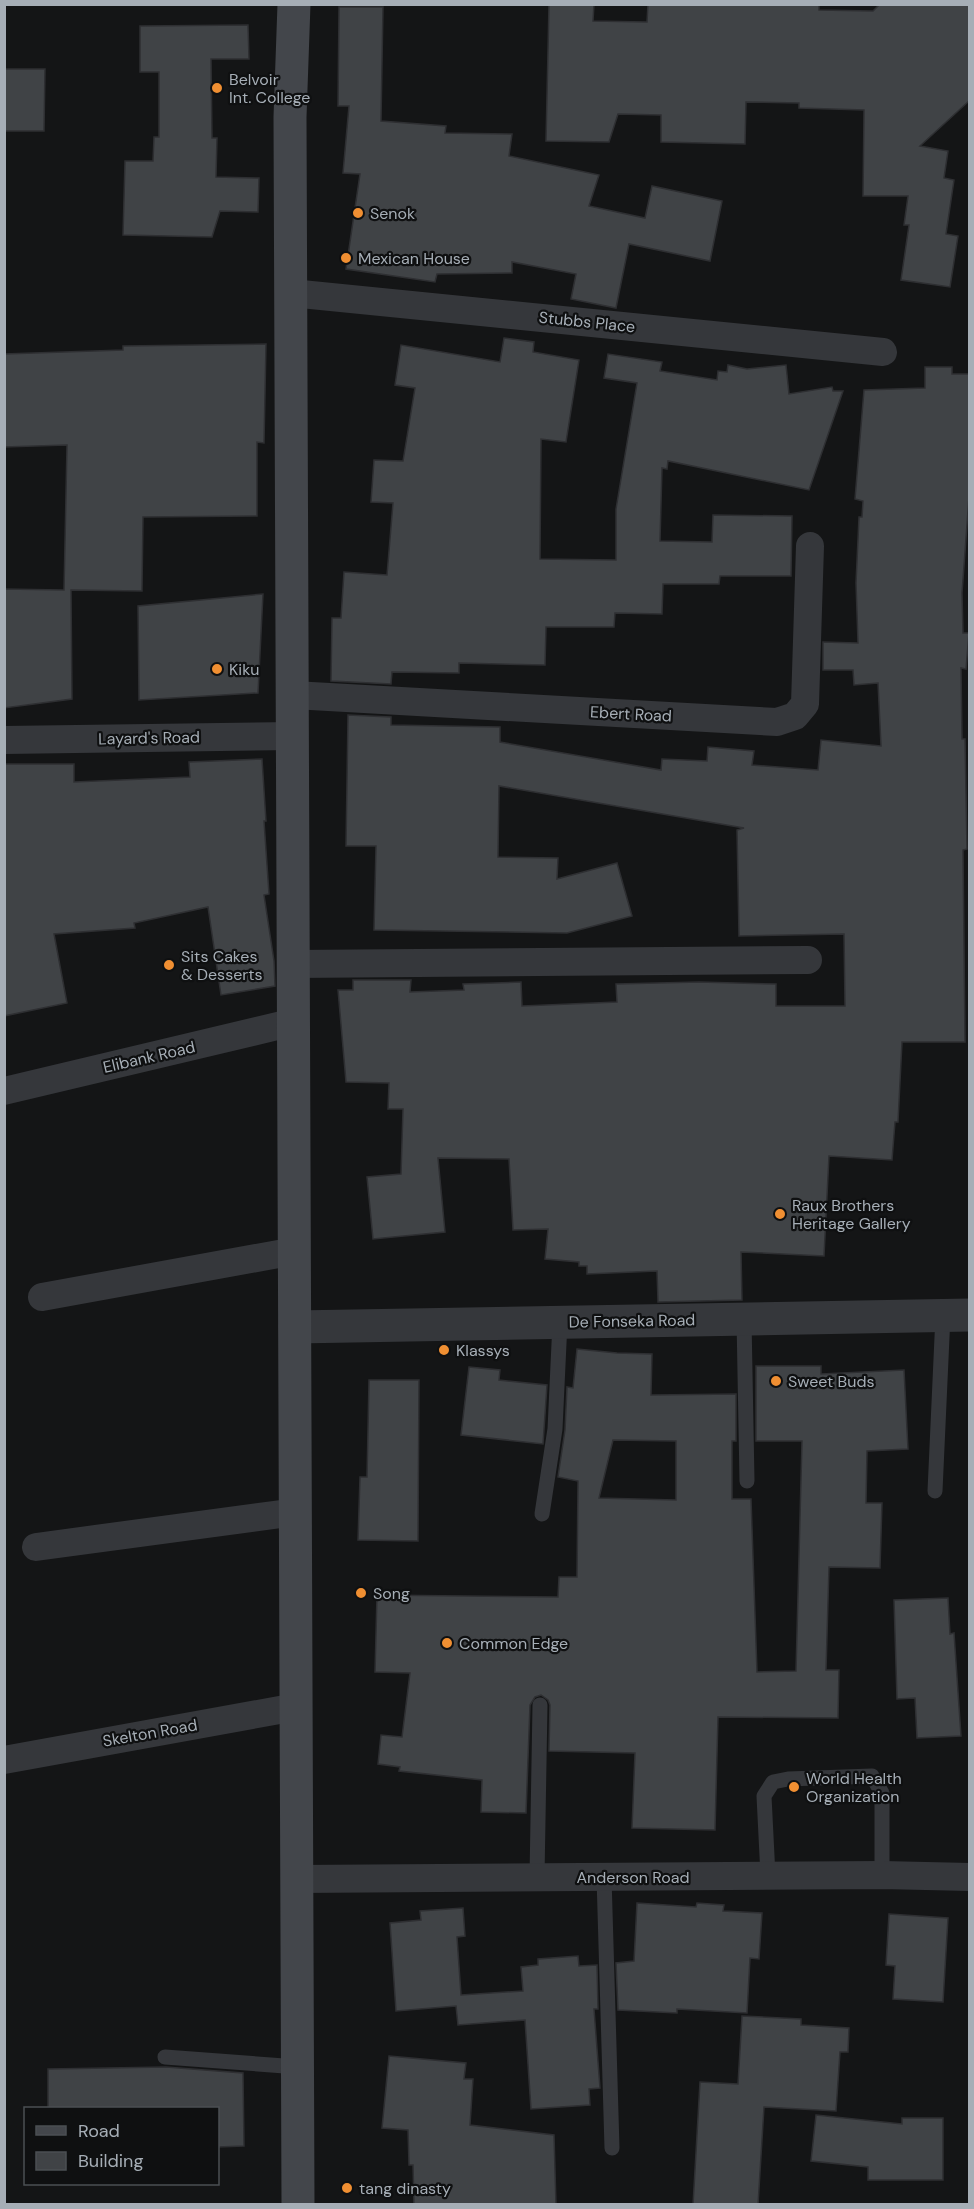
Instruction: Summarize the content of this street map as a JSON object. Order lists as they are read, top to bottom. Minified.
{"streets":{"street":["Stubbs Place","Ebert Road","Layard's Road","Elibank Road","De Fonseka Road","Skelton Road","Anderson Road"]},"places":["Belvoir Int. College","Senok","Mexican House","Kiku","Sits Cakes & Desserts","Raux Brothers Heritage Gallery","Klassys","Sweet Buds","Song","Common Edge","World Health Organization","tang dinasty"],"legend":["Road","Building"]}
